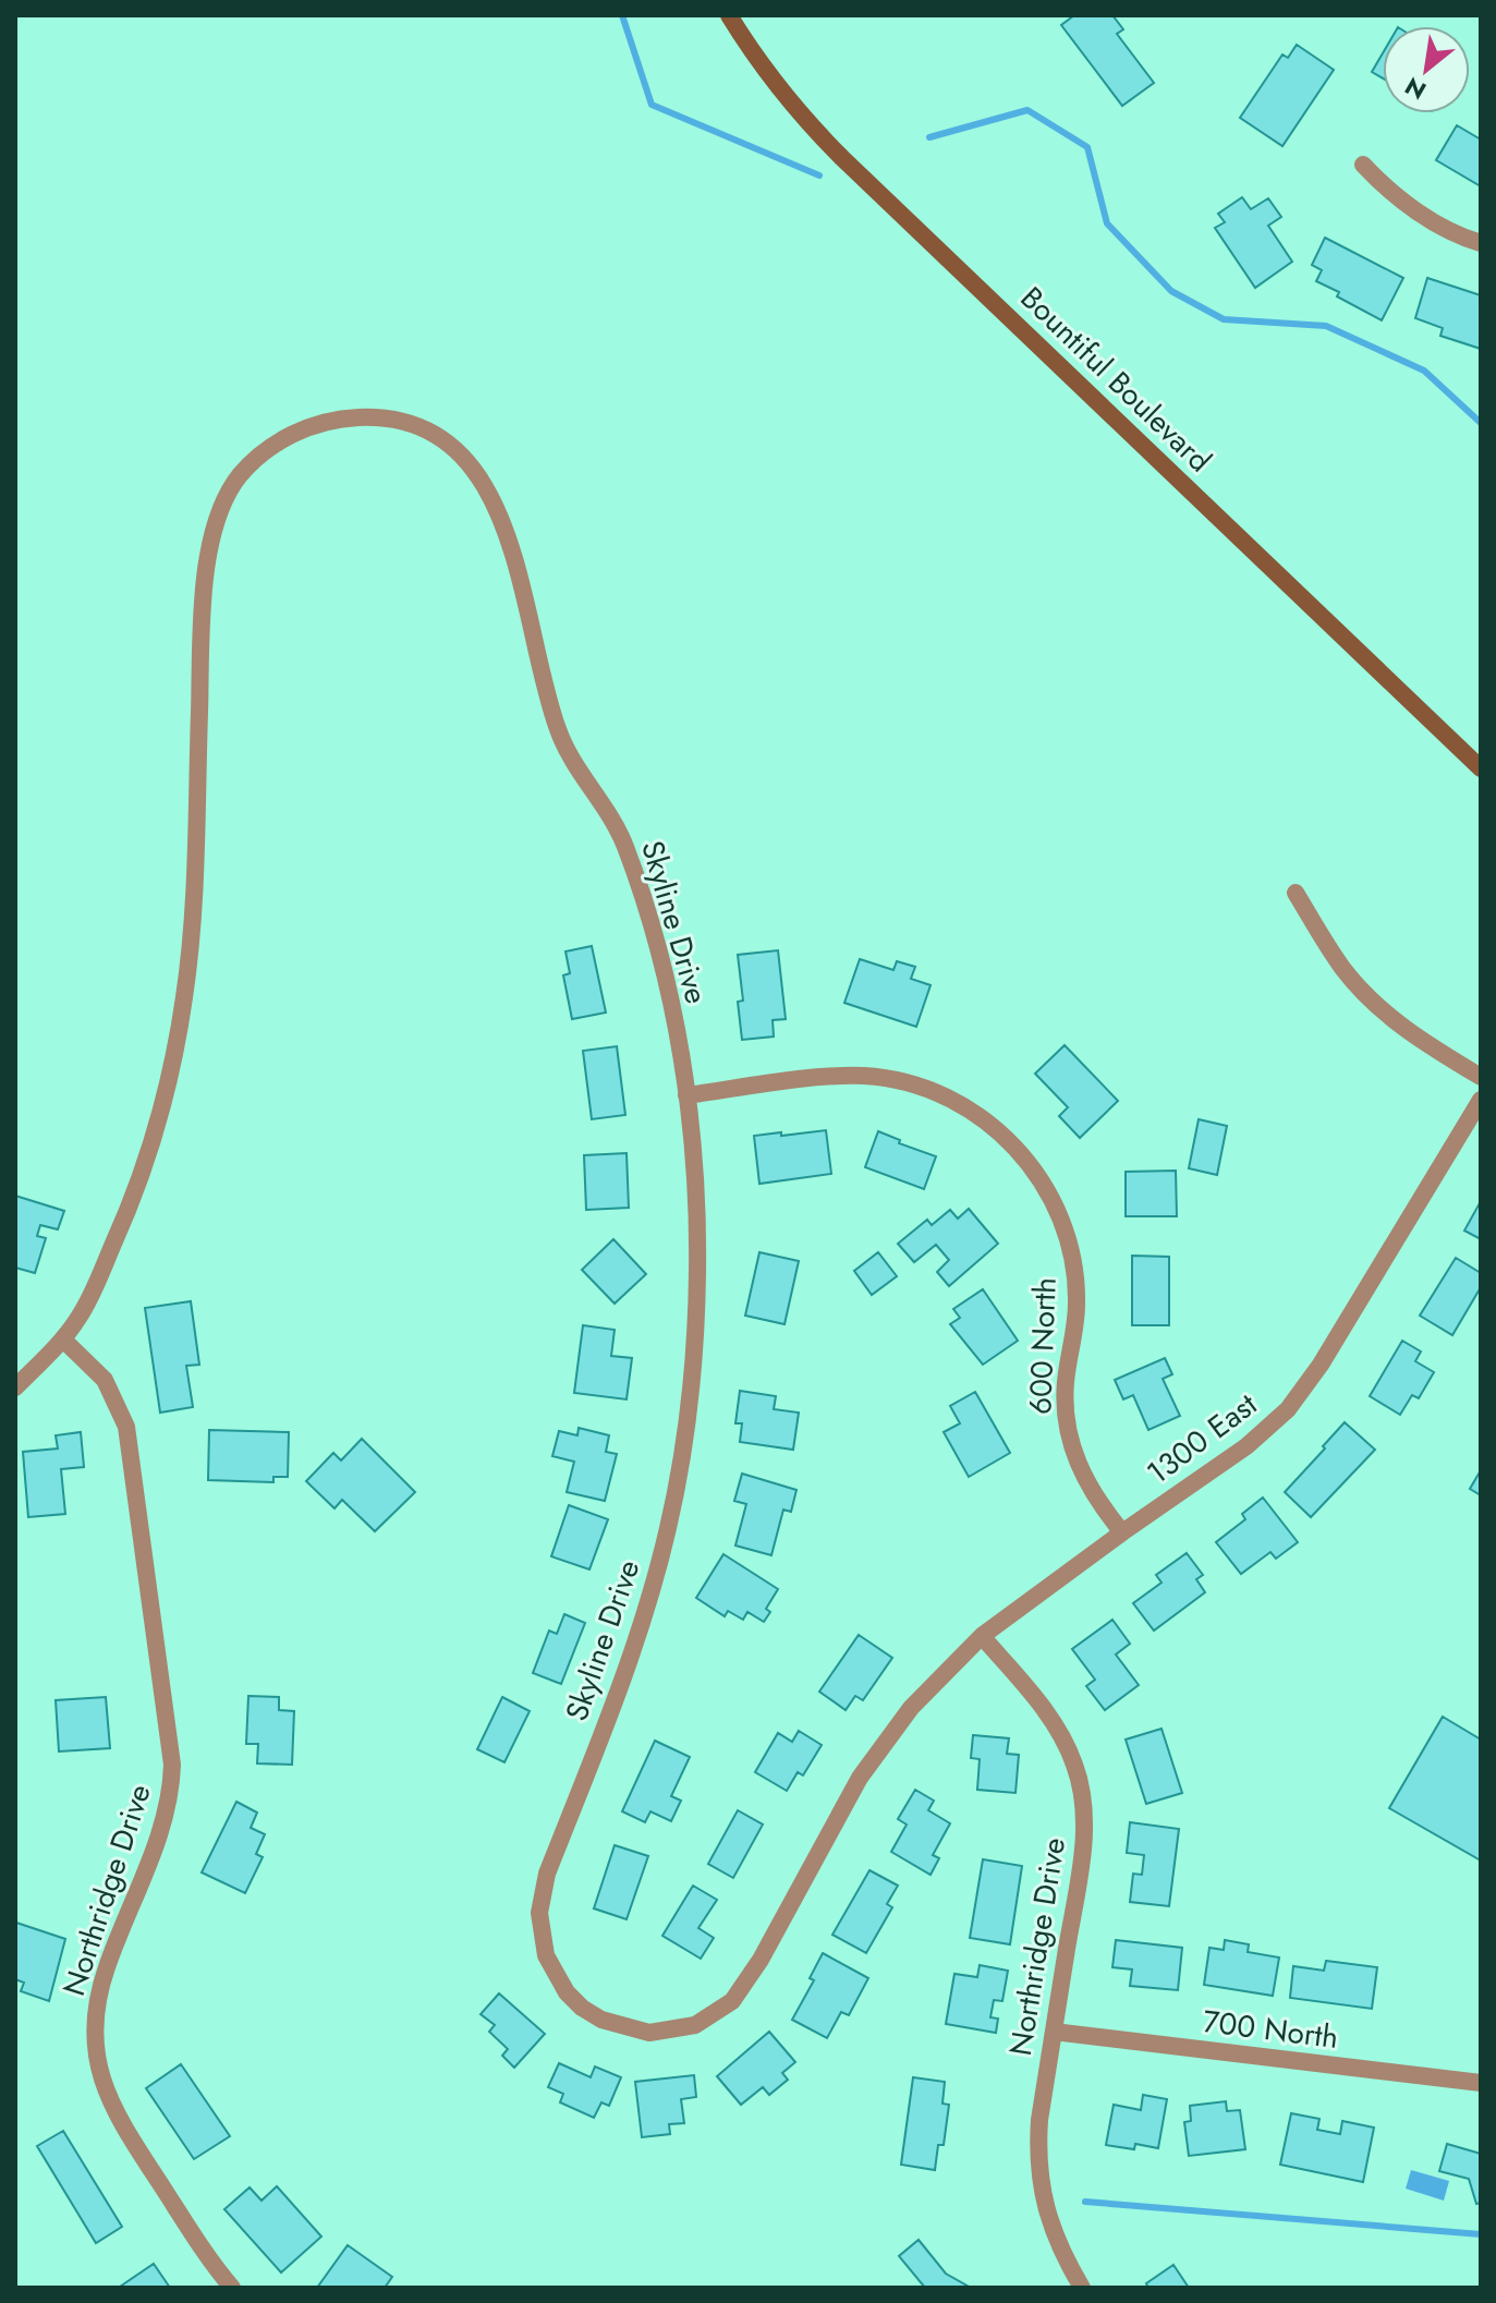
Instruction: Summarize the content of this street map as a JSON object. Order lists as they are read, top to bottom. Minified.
{"streets":{"main road":["Bountiful Boulevard"],"street":["Skyline Drive","600 North","1300 East","Northridge Drive","700 North"]},"crossings":[["Skyline Drive","600 North"],["Skyline Drive","1300 East"],["Skyline Drive","Northridge Drive"],["600 North","1300 East"],["1300 East","Northridge Drive"],["Northridge Drive","700 North"]],"north":"bottom left"}
